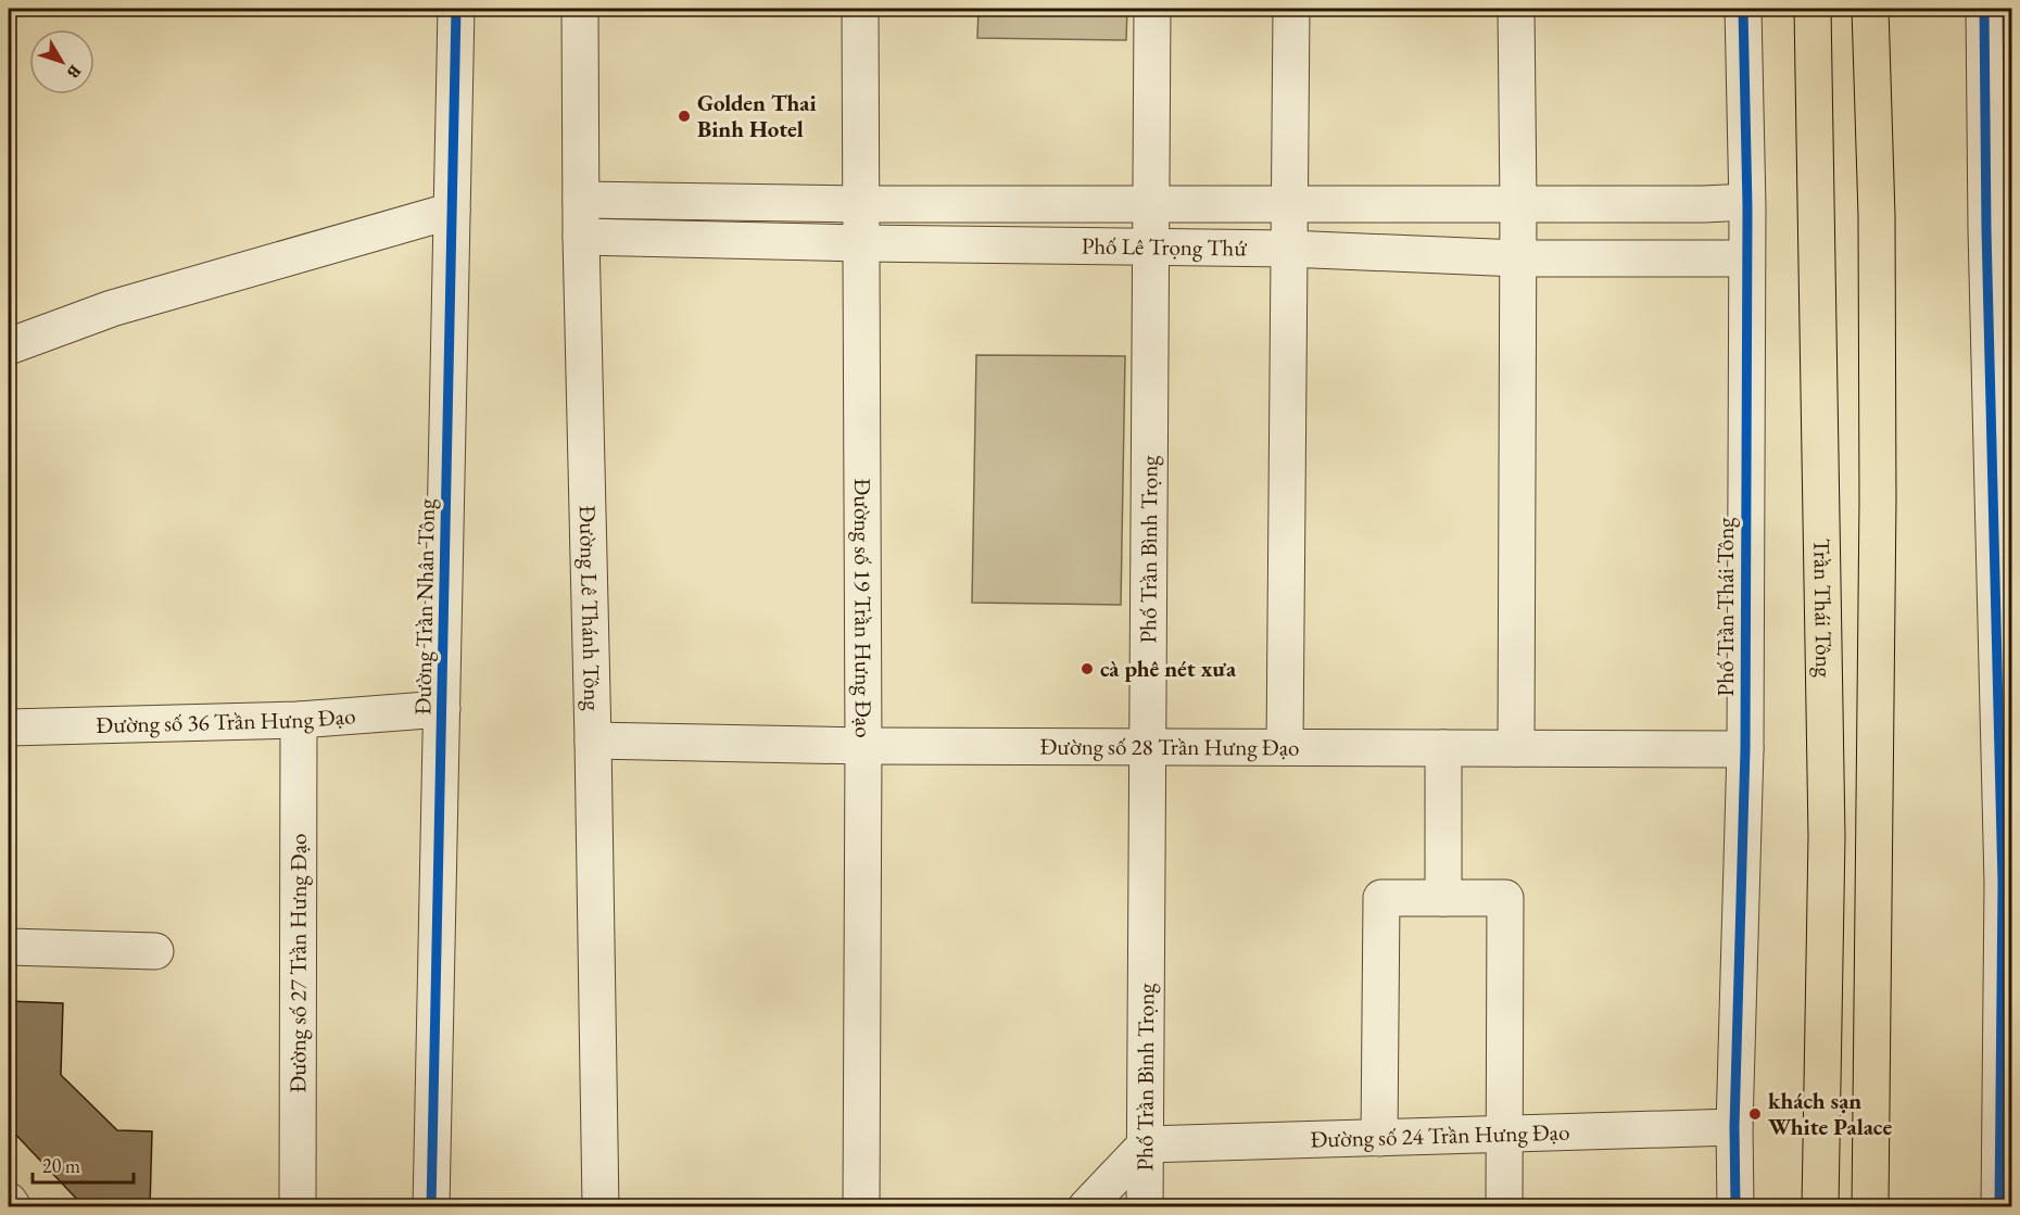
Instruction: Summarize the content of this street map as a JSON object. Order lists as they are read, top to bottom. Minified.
{"streets":{"main road":["Trần Thái Tông"],"street":["Phố Lê Trọng Thứ","Phố Trần Bình Trọng","Đường Trần Nhân Tông","Đường Lê Thánh Tông","Đường số 19 Trần Hưng Đạo","Phố Trần Thái Tông","Đường số 36 Trần Hưng Đạo","Đường số 28 Trần Hưng Đạo","Đường số 27 Trần Hưng Đạo","Đường số 24 Trần Hưng Đạo"]},"crossings":[["Phố Lê Trọng Thứ","Phố Trần Bình Trọng"],["Phố Lê Trọng Thứ","Đường Lê Thánh Tông"],["Phố Lê Trọng Thứ","Đường số 19 Trần Hưng Đạo"],["Phố Lê Trọng Thứ","Phố Trần Thái Tông"],["Phố Trần Bình Trọng","Đường số 28 Trần Hưng Đạo"],["Phố Trần Bình Trọng","Đường số 24 Trần Hưng Đạo"],["Đường Trần Nhân Tông","Đường số 36 Trần Hưng Đạo"],["Đường Lê Thánh Tông","Đường số 28 Trần Hưng Đạo"],["Đường số 19 Trần Hưng Đạo","Đường số 28 Trần Hưng Đạo"],["Phố Trần Thái Tông","Đường số 28 Trần Hưng Đạo"],["Phố Trần Thái Tông","Đường số 24 Trần Hưng Đạo"],["Đường số 36 Trần Hưng Đạo","Đường số 27 Trần Hưng Đạo"]],"places":["Golden Thai Binh Hotel","cà phê nét xưa","khách sạn White Palace"],"scale_bar":"20 m","north":"bottom right"}
